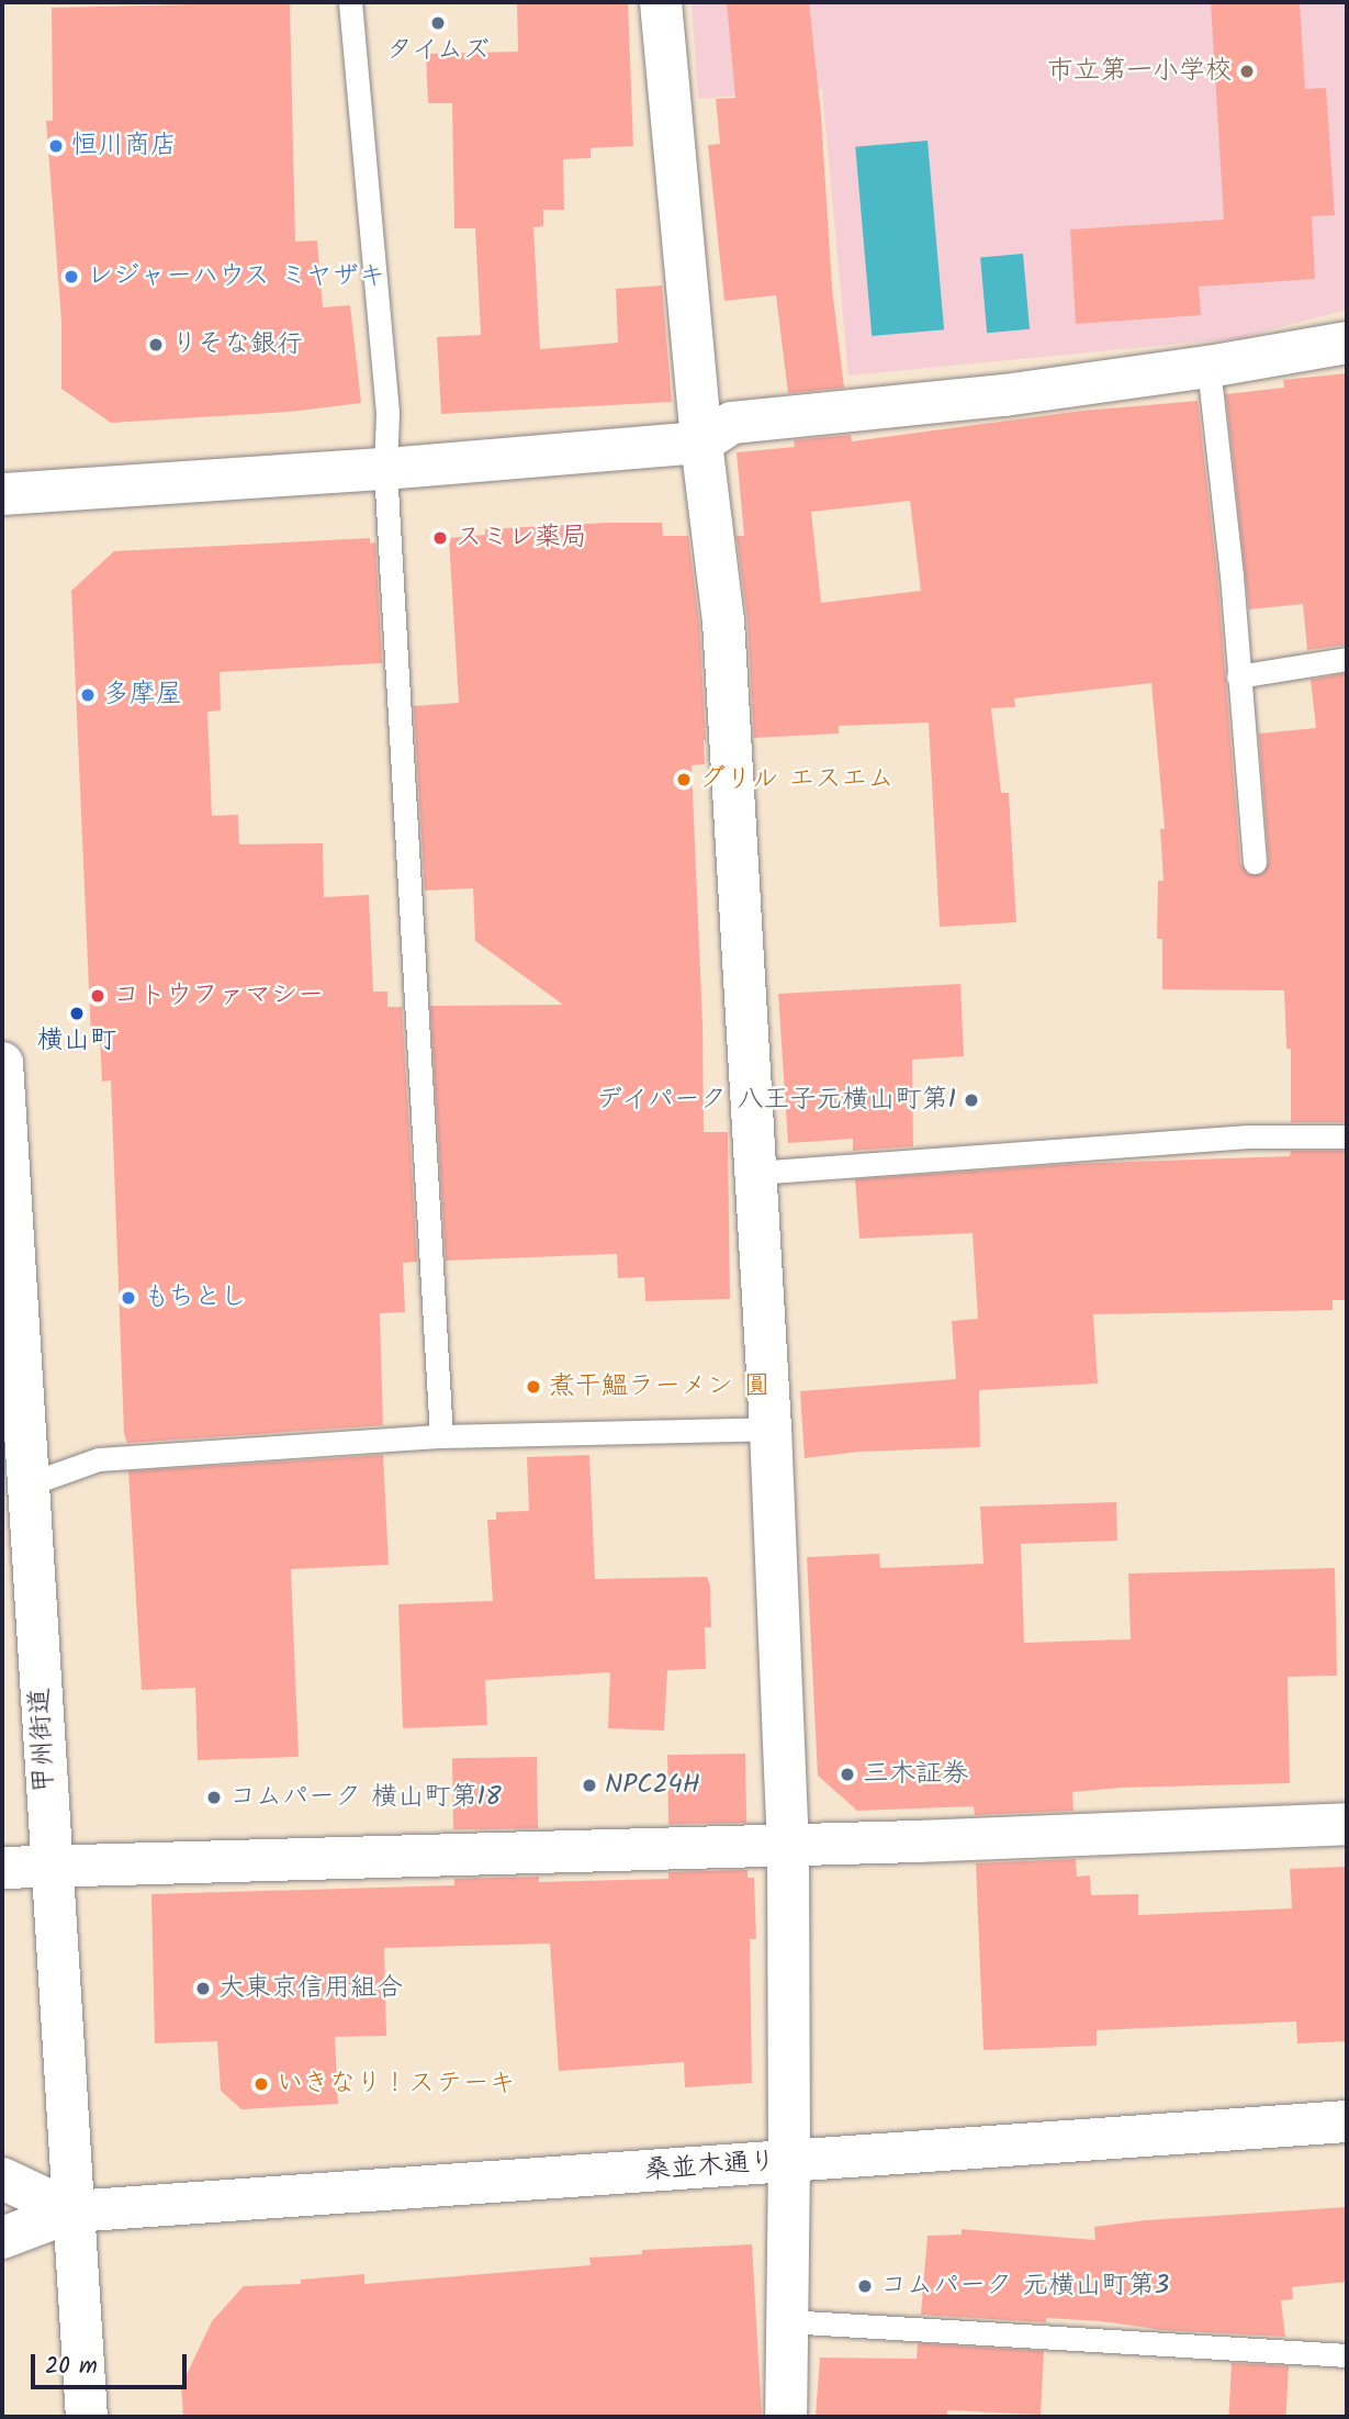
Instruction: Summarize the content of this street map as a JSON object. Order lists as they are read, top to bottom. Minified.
{"streets":{"main road":["甲州街道","桑並木通り"]},"crossings":[["甲州街道","桑並木通り"]],"places":["タイムズ","市立第一小学校","恒川商店","レジャーハウス ミヤザキ","りそな銀行","スミレ薬局","多摩屋","グリル エスエム","コトウファマシー","横山町","デイパーク 八王子元横山町第1","もちとし","煮干鰮ラーメン 圓","三木証券","NPC24H","コムパーク 横山町第18","大東京信用組合","いきなり！ステーキ","コムパーク 元横山町第3"],"scale_bar":"20 m"}
